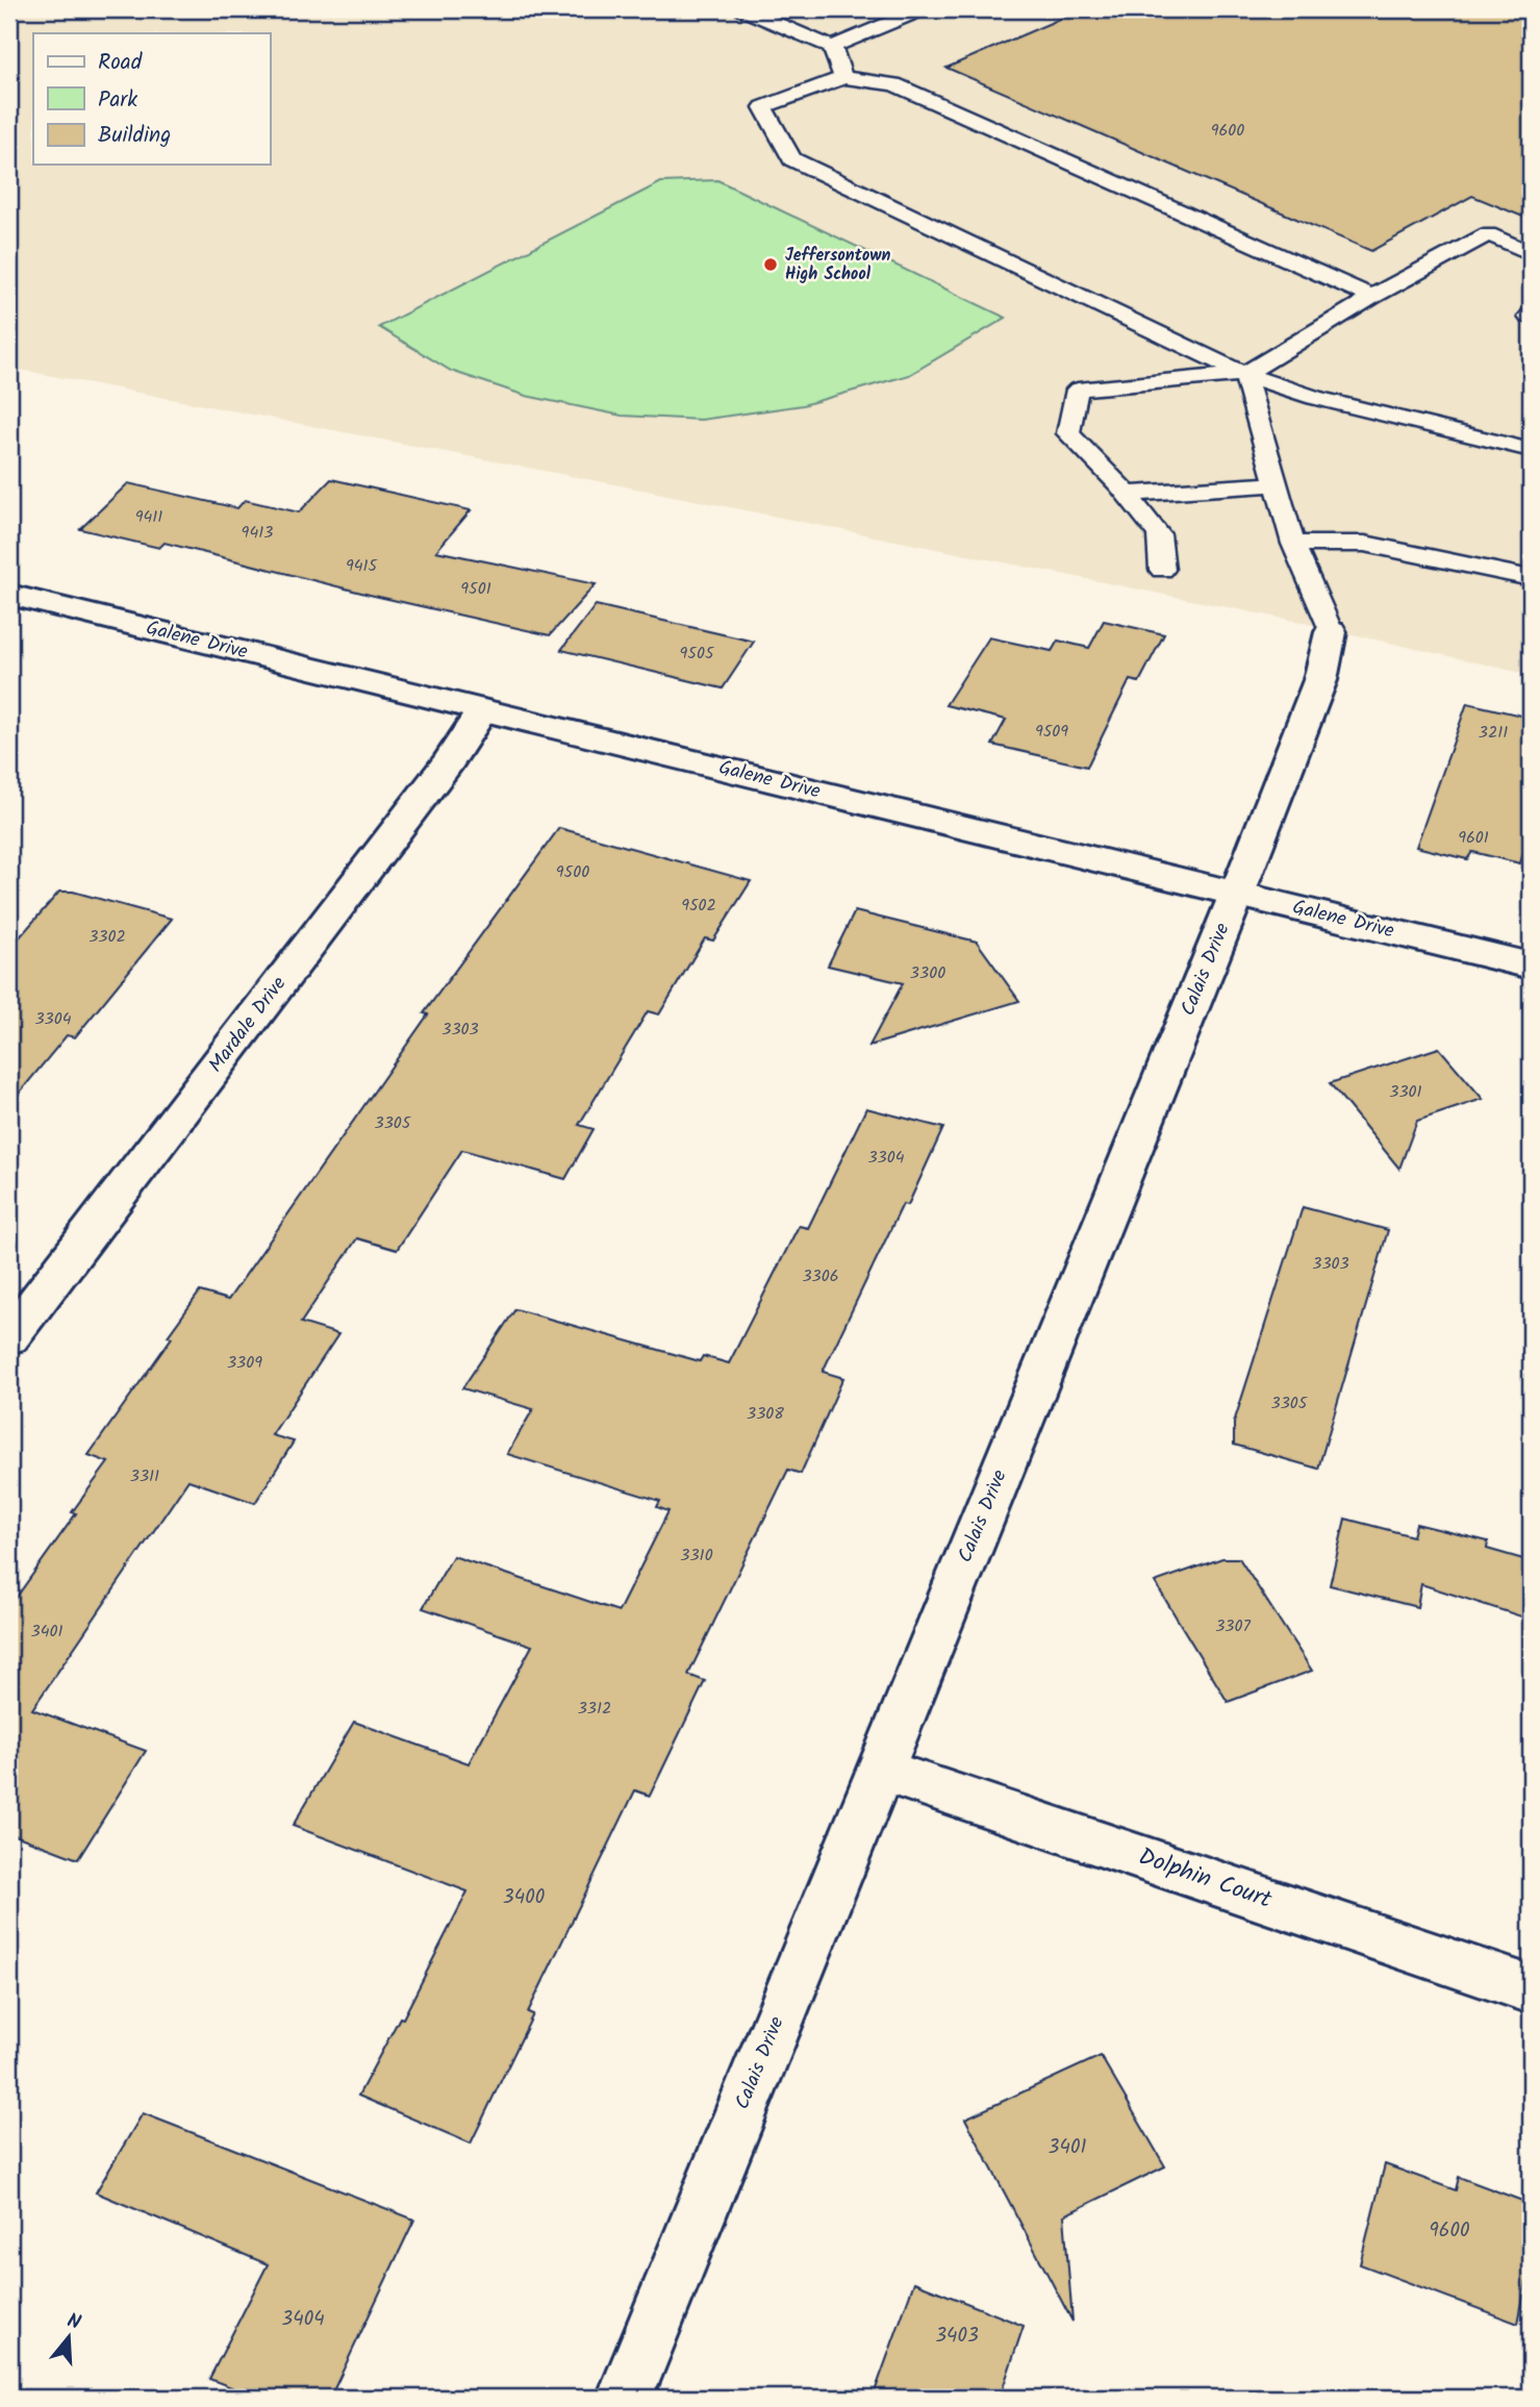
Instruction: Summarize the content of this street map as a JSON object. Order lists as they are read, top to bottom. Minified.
{"streets":{"street":["Galene Drive","Calais Drive","Mardale Drive","Dolphin Court"]},"crossings":[["Galene Drive","Calais Drive"],["Galene Drive","Mardale Drive"],["Calais Drive","Dolphin Court"]],"places":["Jeffersontown High School"],"house_numbers":["9600","9411","9413","9415","9501","9505","9509","3211","9601","9500","9502","3302","3300","3304","3303","3301","3305","3304","3303","3306","3309","3305","3308","3311","3310","3307","3401","3312","3400","3401","9600","3404","3403"],"legend":["Road","Park","Building"],"north":"top"}
